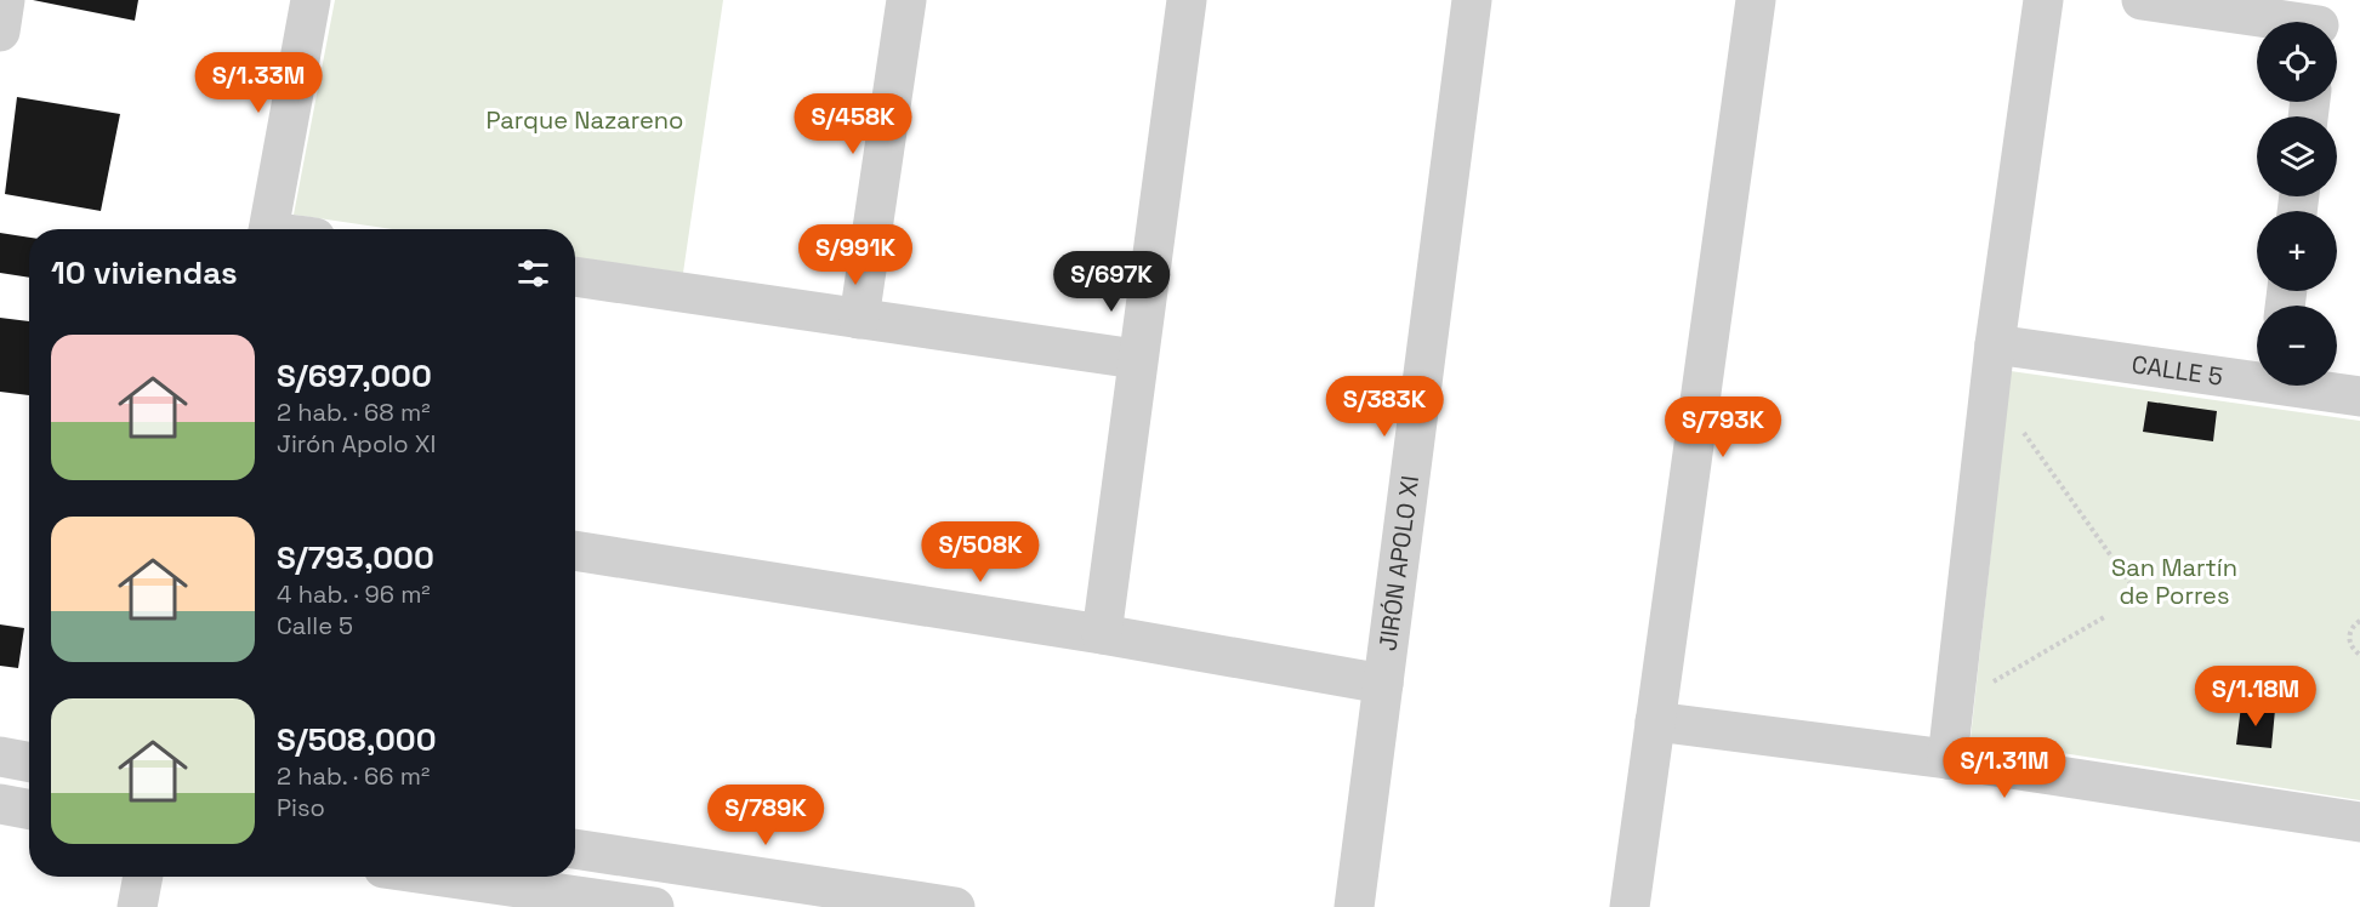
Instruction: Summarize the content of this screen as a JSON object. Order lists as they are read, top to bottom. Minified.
{"streets":{"street":["CALLE 5","JIRÓN APOLO XI"]},"parks":["Parque Nazareno","San Martín de Porres"],"page":{"map_buttons":["+","−"],"price":["S/1.33M","S/458K","S/991K","S/697K","S/383K","S/793K","S/508K","S/1.18M","S/1.31M","S/789K"],"heading":"10 viviendas","list":[{"name":"S/697,000","note":"2 hab. · 68 m² · Jirón Apolo XI"},{"name":"S/793,000","note":"4 hab. · 96 m² · Calle 5"},{"name":"S/508,000","note":"2 hab. · 66 m² · Piso"}]}}
